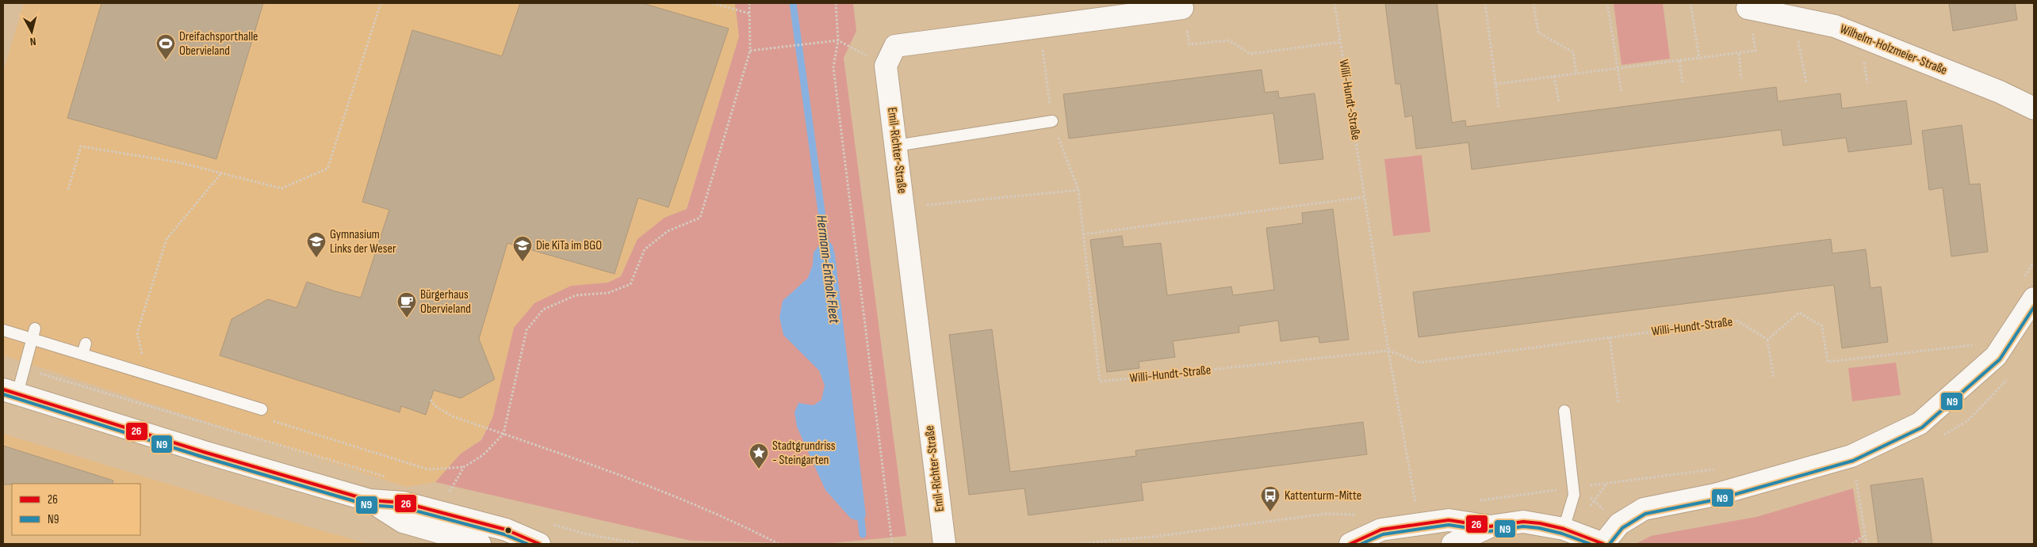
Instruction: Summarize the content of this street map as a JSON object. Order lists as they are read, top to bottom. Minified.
{"streets":{"street":["Wilhelm-Holzmeier-Straße","Emil-Richter-Straße"],"path":["Willi-Hundt-Straße"]},"water":["Hermann-Entholt Fleet"],"places":{"sports":["Dreifachsporthalle Obervieland"],"school or university":["Gymnasium Links der Weser","Die KiTa im BGO"],"cafe":["Bürgerhaus Obervieland"],"place":["Stadtgrundriss - Steingarten"],"bus stop":["Kattenturm-Mitte"]},"lines":["transit line N9","transit line 26"],"legend":["26","N9"],"north":"bottom"}
